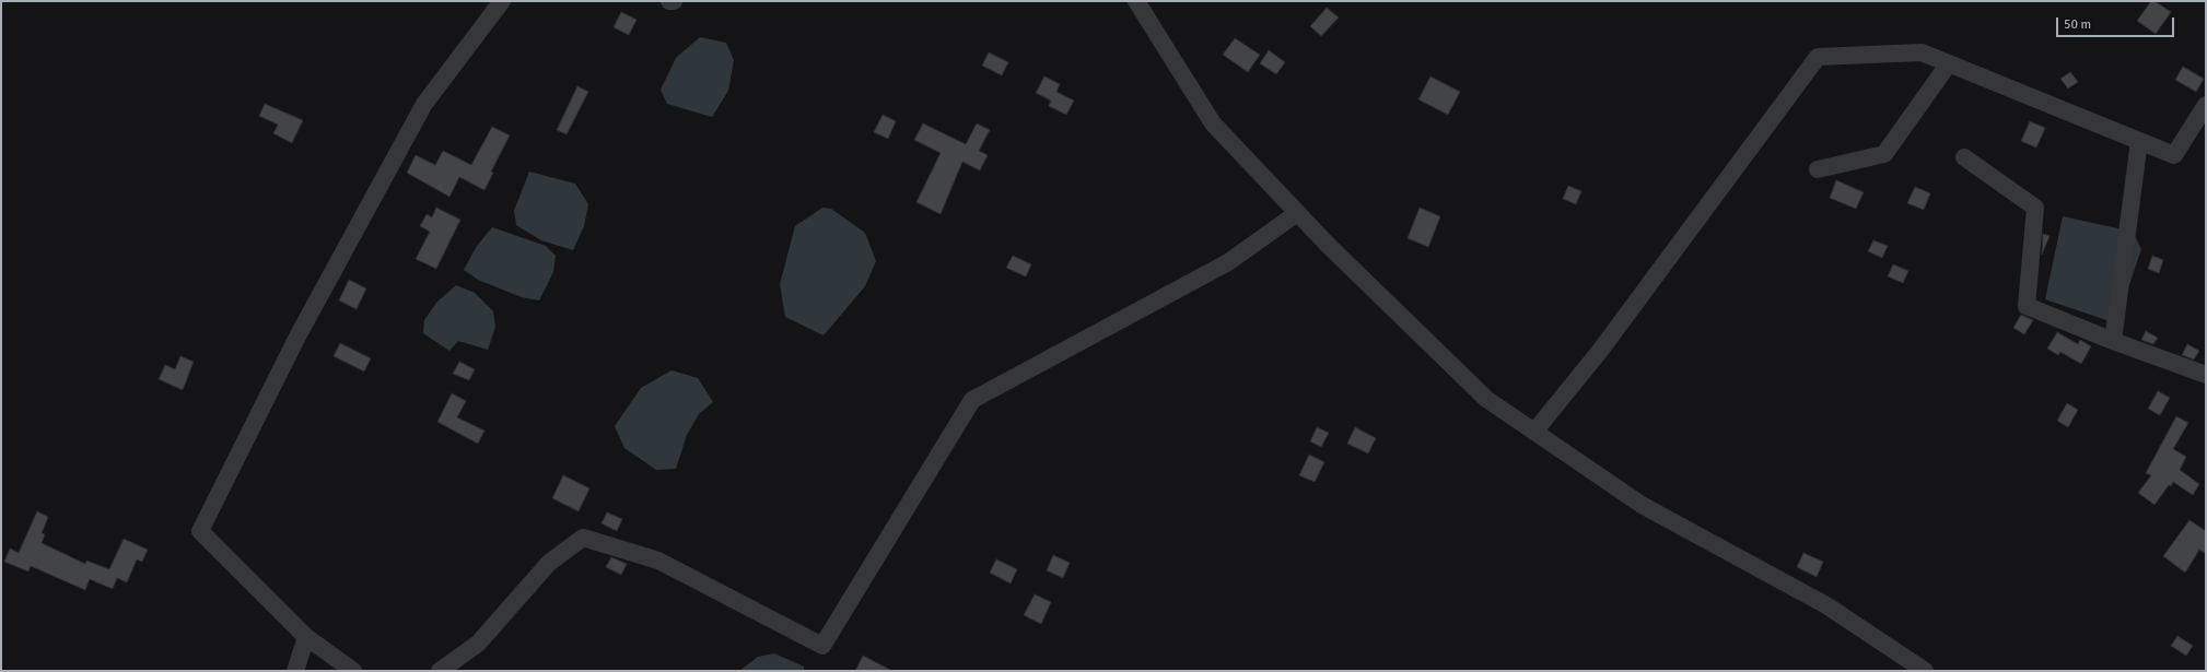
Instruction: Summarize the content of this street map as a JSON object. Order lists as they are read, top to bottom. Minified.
{"scale_bar":"50 m"}
